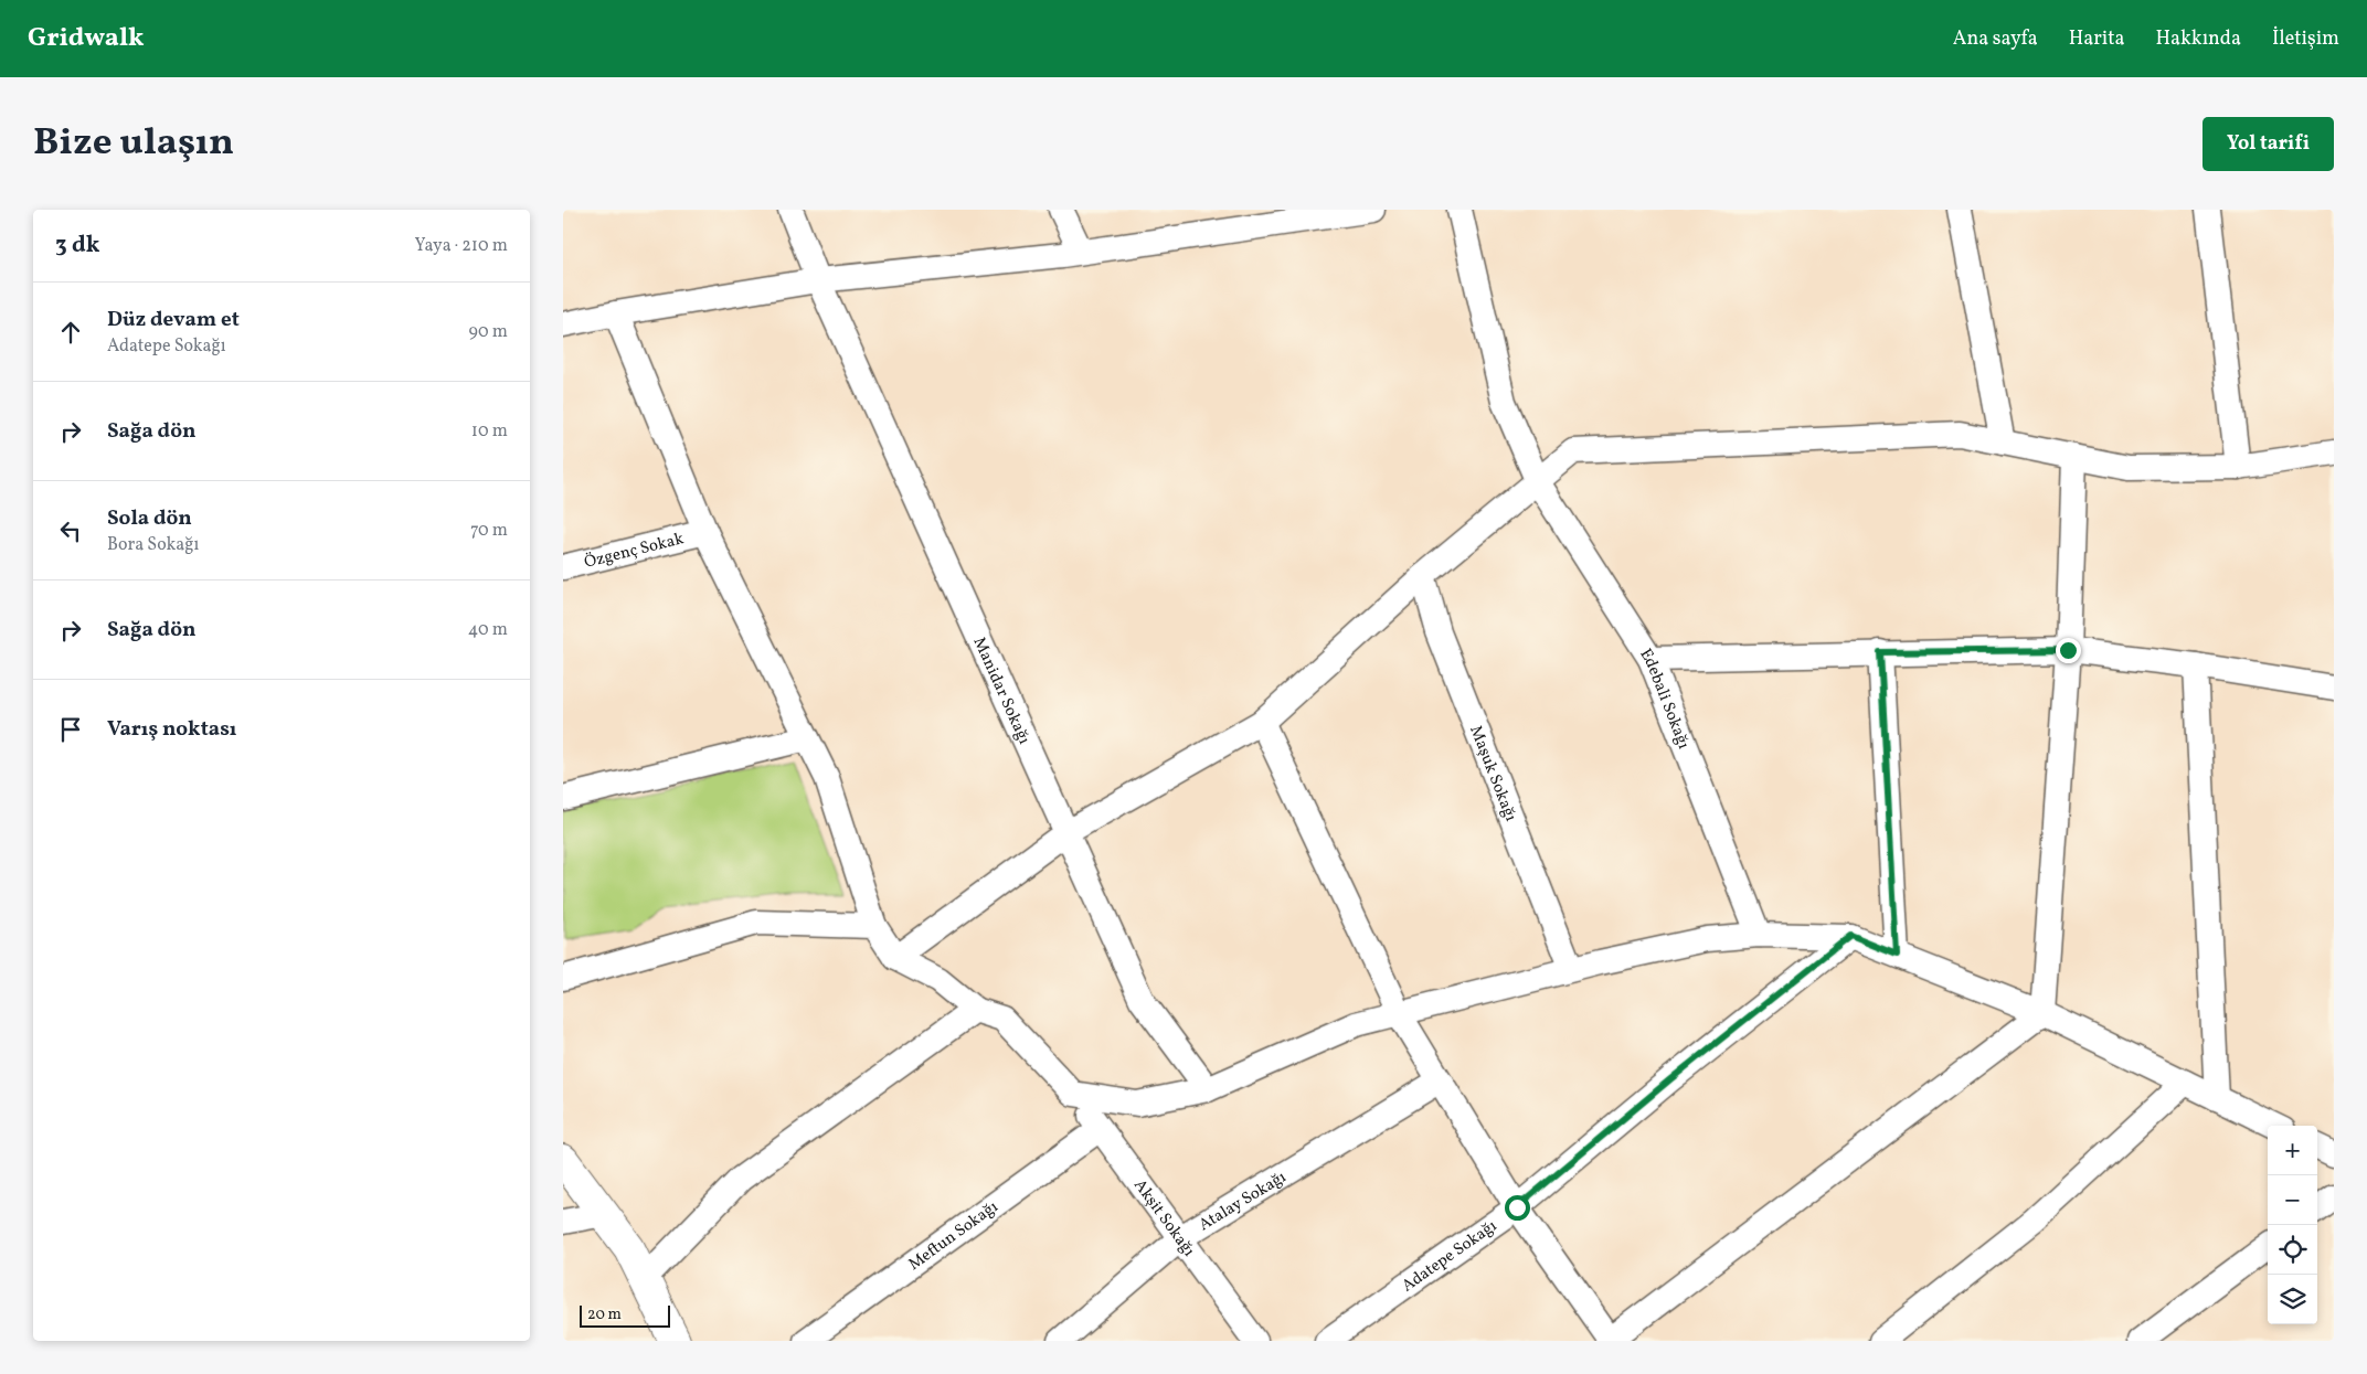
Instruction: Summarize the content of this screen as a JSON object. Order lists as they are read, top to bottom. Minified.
{"streets":{"street":["Özgenç Sokak","Manidar Sokağı","Edebali Sokağı","Maşuk Sokağı","Atalay Sokağı","Akşit Sokağı","Meftun Sokağı","Adatepe Sokağı"]},"crossings":[["Atalay Sokağı","Akşit Sokağı"],["Akşit Sokağı","Meftun Sokağı"]],"scale_bar":"20 m","page":{"header":"Gridwalk","nav":["Ana sayfa","Harita","Hakkında","İletişim"],"title":"Bize ulaşın","buttons":"Yol tarifi","heading":["3 dk","Yaya · 210 m"],"list":[["Düz devam et","Adatepe Sokağı","90 m"],["Sağa dön","10 m"],["Sola dön","Bora Sokağı","70 m"],["Sağa dön","40 m"],"Varış noktası"],"map_buttons":["+","−"],"scale":"20 m"}}
